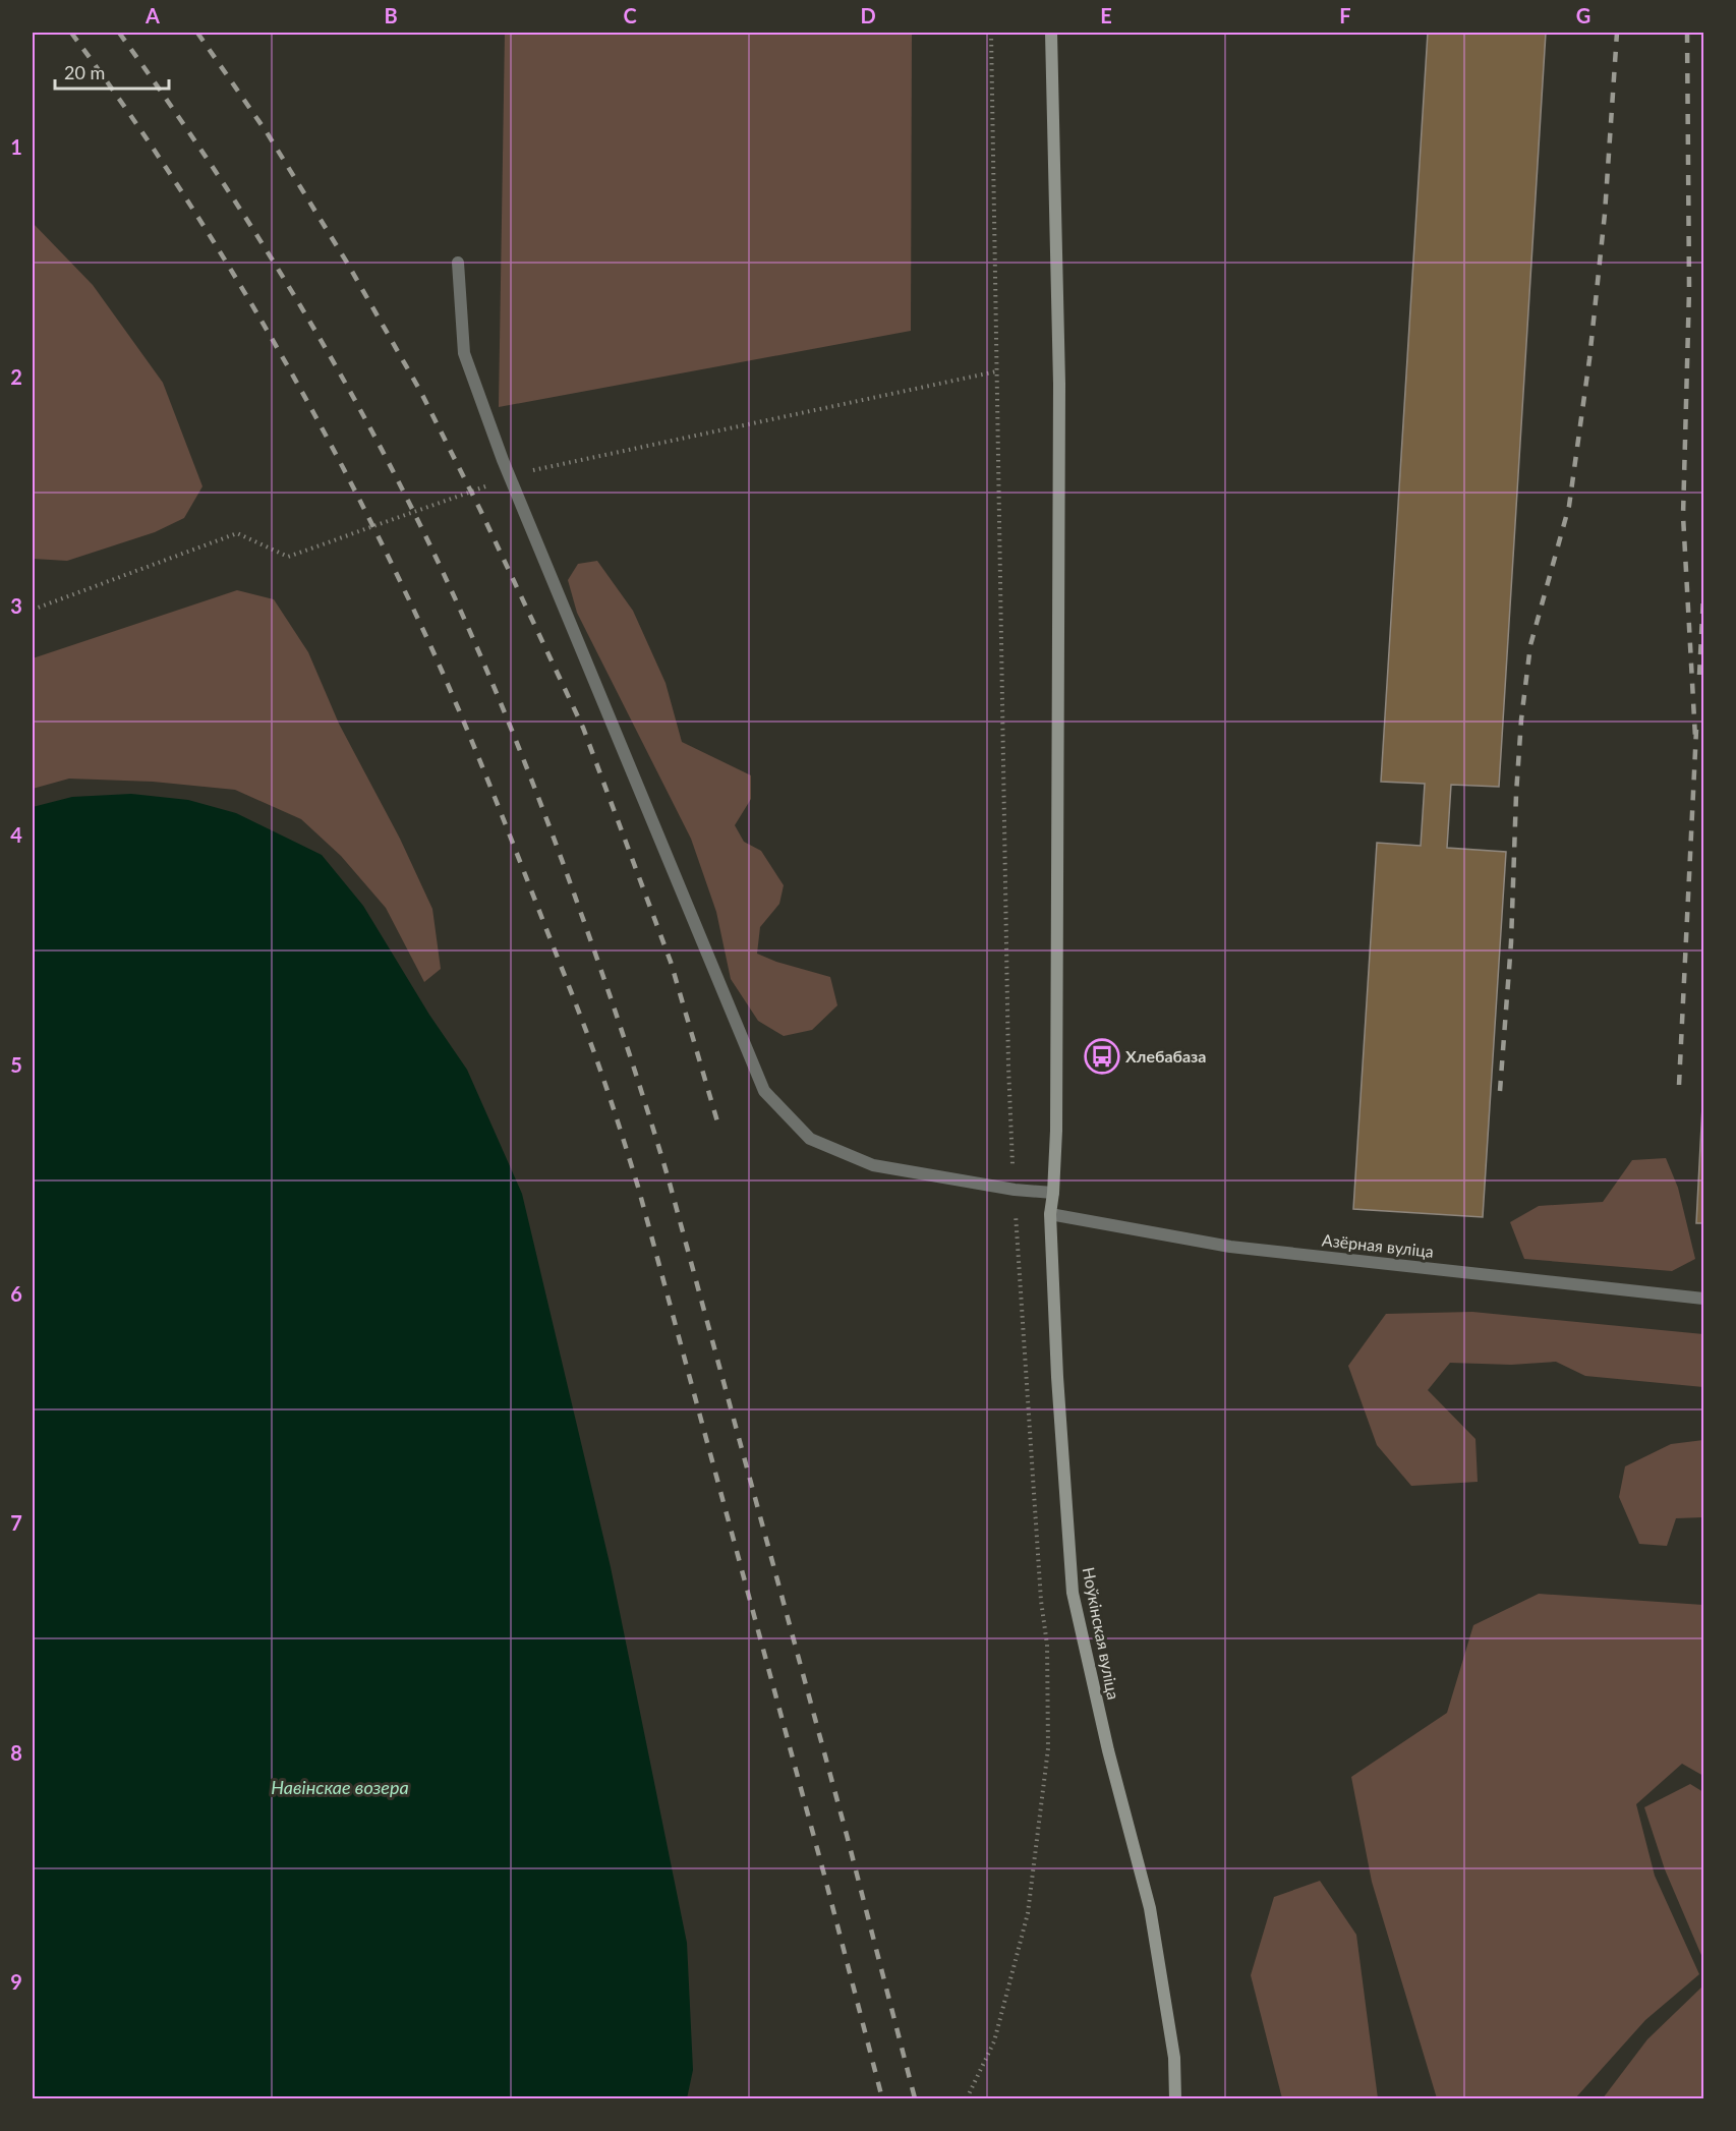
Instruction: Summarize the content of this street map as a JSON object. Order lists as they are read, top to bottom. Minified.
{"streets":{"main road":["Ноўкінская вуліца"],"street":["Азёрная вуліца"]},"crossings":[["Азёрная вуліца","Ноўкінская вуліца"]],"water":["Навінскае возера"],"places":{"bus stop":["Хлебабаза"]},"scale_bar":"20 m","grid":{"columns":["A","B","C","D","E","F","G"],"rows":["1","2","3","4","5","6","7","8","9"]}}
